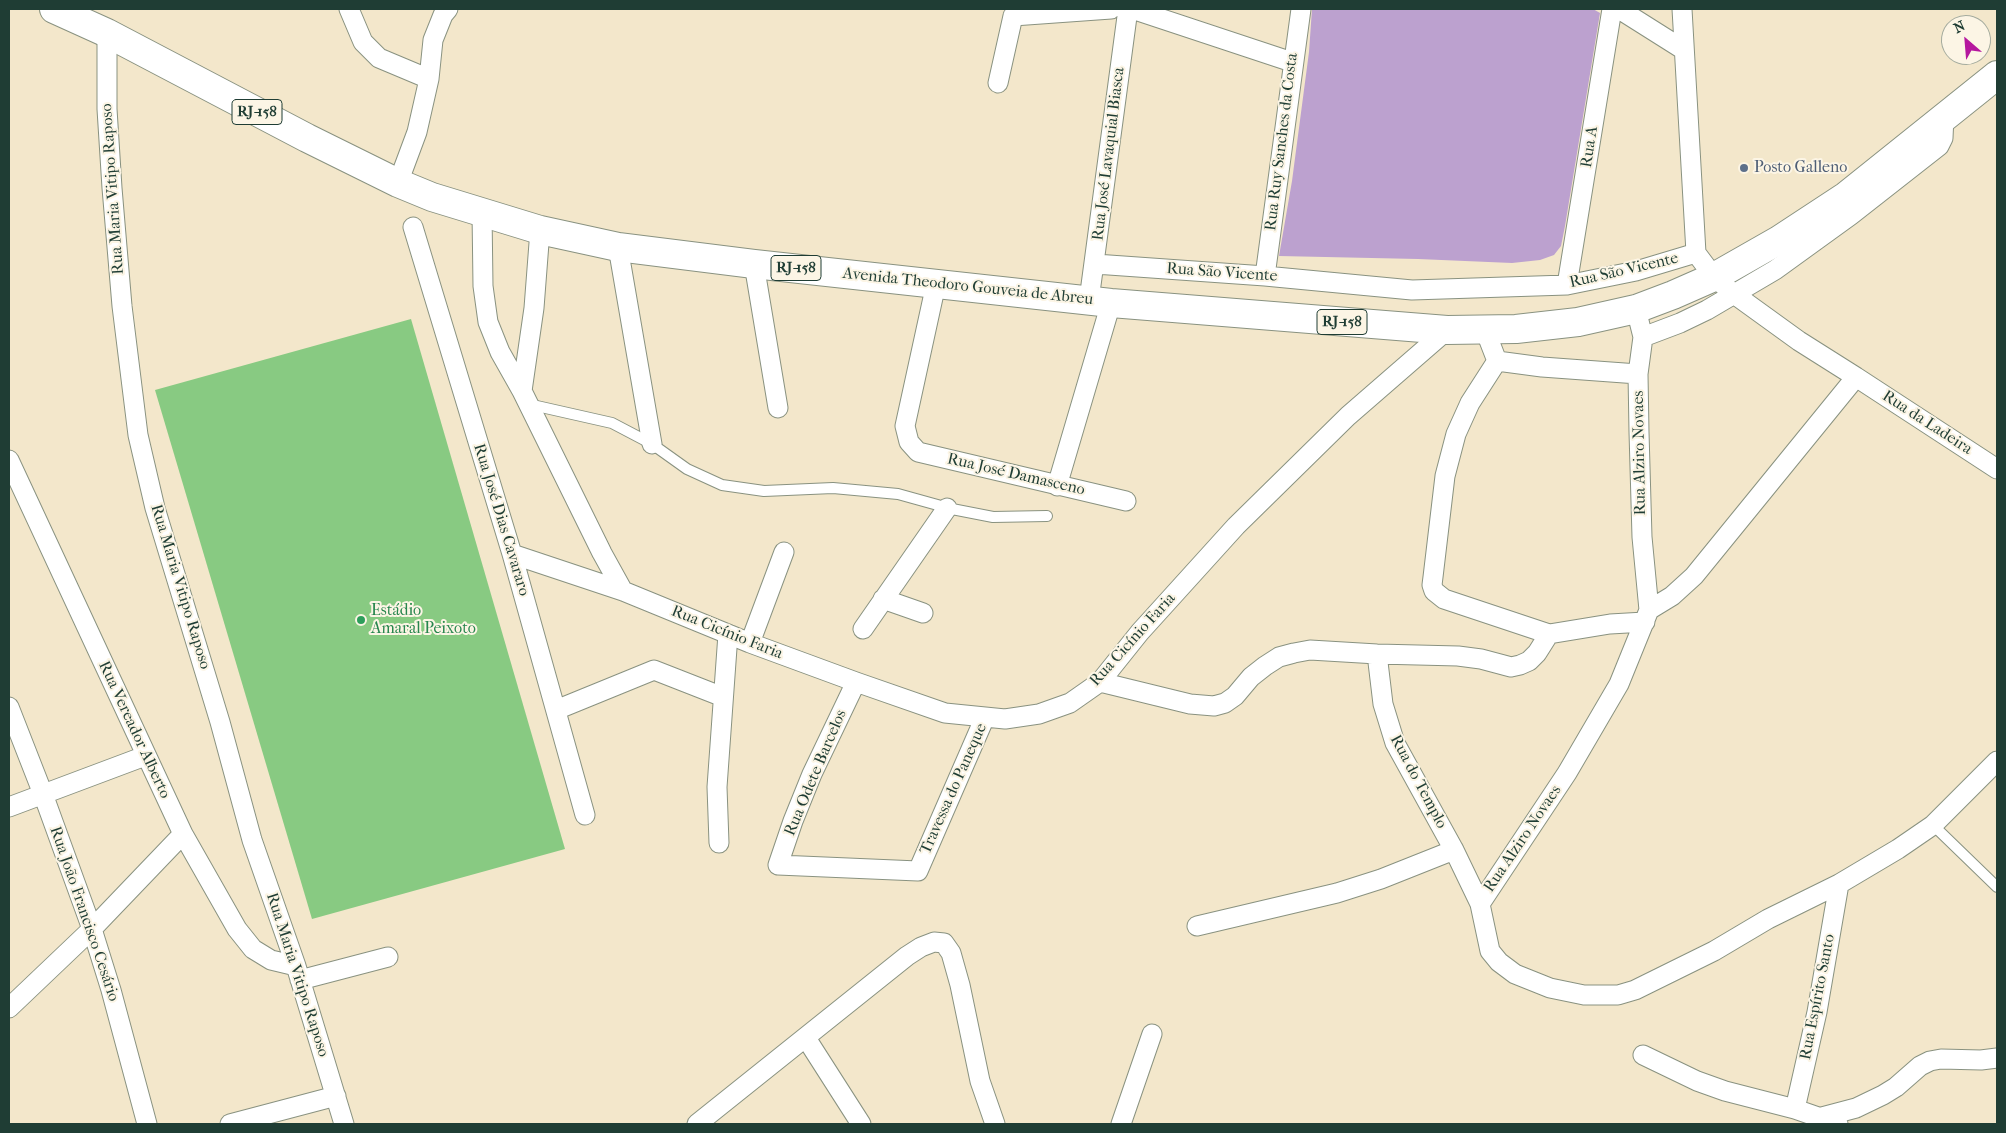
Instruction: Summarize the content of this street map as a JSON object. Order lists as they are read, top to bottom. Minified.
{"streets":{"main road":["RJ-158","Avenida Theodoro Gouveia de Abreu"],"street":["Rua Ruy Sanches da Costa","Rua A","Rua José Lavaquial Biasca","Rua Maria Vitipo Raposo","Rua São Vicente","Rua da Ladeira","Rua Alziro Novaes","Rua José Damasceno","Rua José Dias Cavararo","Rua Cicínio Faria","Rua Vereador Alberto","Rua Odete Barcelos","Rua do Templo","Travessa do Paneque","Rua João Francisco Cesário","Rua Espírito Santo"]},"crossings":[["Rua Ruy Sanches da Costa","Rua São Vicente"],["Rua A","Rua São Vicente"],["Rua José Lavaquial Biasca","Rua São Vicente"],["Rua José Lavaquial Biasca","Avenida Theodoro Gouveia de Abreu"],["Rua José Lavaquial Biasca","Rua José Damasceno"],["Rua Maria Vitipo Raposo","Avenida Theodoro Gouveia de Abreu"],["Rua Maria Vitipo Raposo","Rua Vereador Alberto"],["Rua São Vicente","Avenida Theodoro Gouveia de Abreu"],["Rua São Vicente","Rua da Ladeira"],["Avenida Theodoro Gouveia de Abreu","Rua Alziro Novaes"],["Avenida Theodoro Gouveia de Abreu","Rua José Damasceno"],["Avenida Theodoro Gouveia de Abreu","Rua Cicínio Faria"],["Rua Alziro Novaes","Rua do Templo"],["Rua Alziro Novaes","Rua Espírito Santo"],["Rua José Dias Cavararo","Rua Cicínio Faria"],["Rua Cicínio Faria","Rua Odete Barcelos"],["Rua Cicínio Faria","Travessa do Paneque"],["Rua Odete Barcelos","Travessa do Paneque"]],"places":["Posto Galleno","Estádio Amaral Peixoto"],"north":"top left"}
